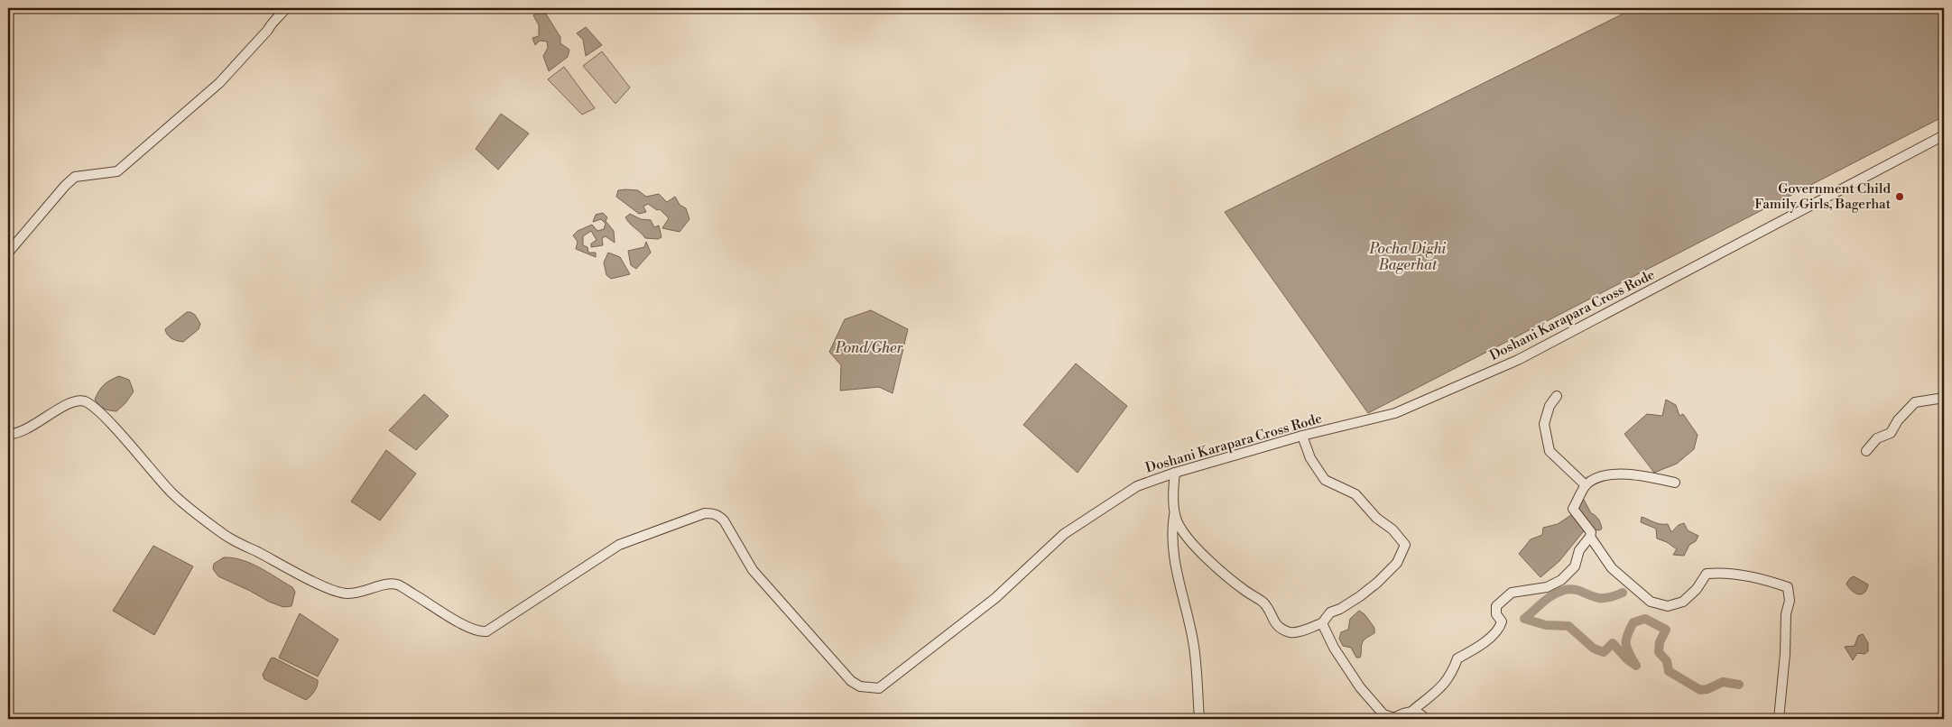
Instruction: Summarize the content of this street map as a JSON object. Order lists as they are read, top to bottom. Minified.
{"streets":{"street":["Doshani Karapara Cross Rode"]},"water":["Pocha Dighi Bagerhat","Pond/Gher"],"places":["Government Child Family Girls, Bagerhat"]}
